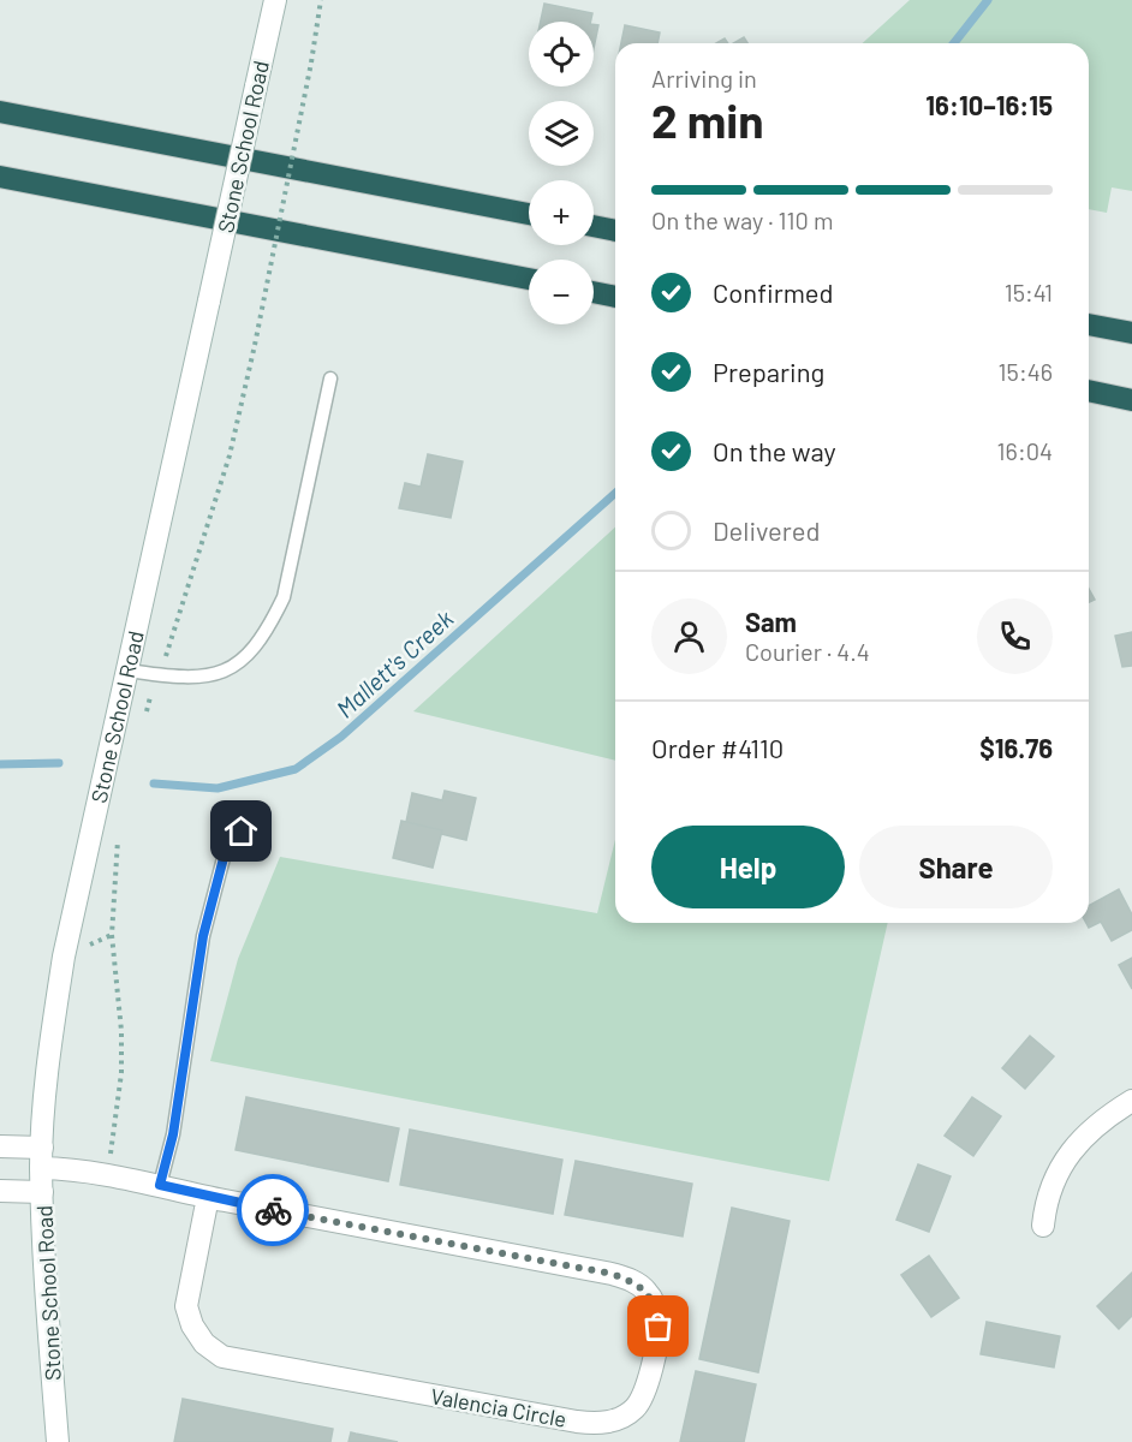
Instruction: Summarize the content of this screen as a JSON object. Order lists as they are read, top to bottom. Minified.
{"streets":{"street":["Stone School Road","Valencia Circle"]},"crossings":[["Stone School Road","Valencia Circle"]],"water":["Mallett's Creek"],"page":{"map_buttons":["+","−"],"heading":["2 min","Arriving in","16:10–16:15"],"panel":["Sam","Courier · 4.4","Order #4110","$16.76"],"bar":"On the way · 110 m","list":[["Confirmed","15:41"],["Preparing","15:46"],["On the way","16:04"],"Delivered"],"buttons":["Help","Share"]}}
